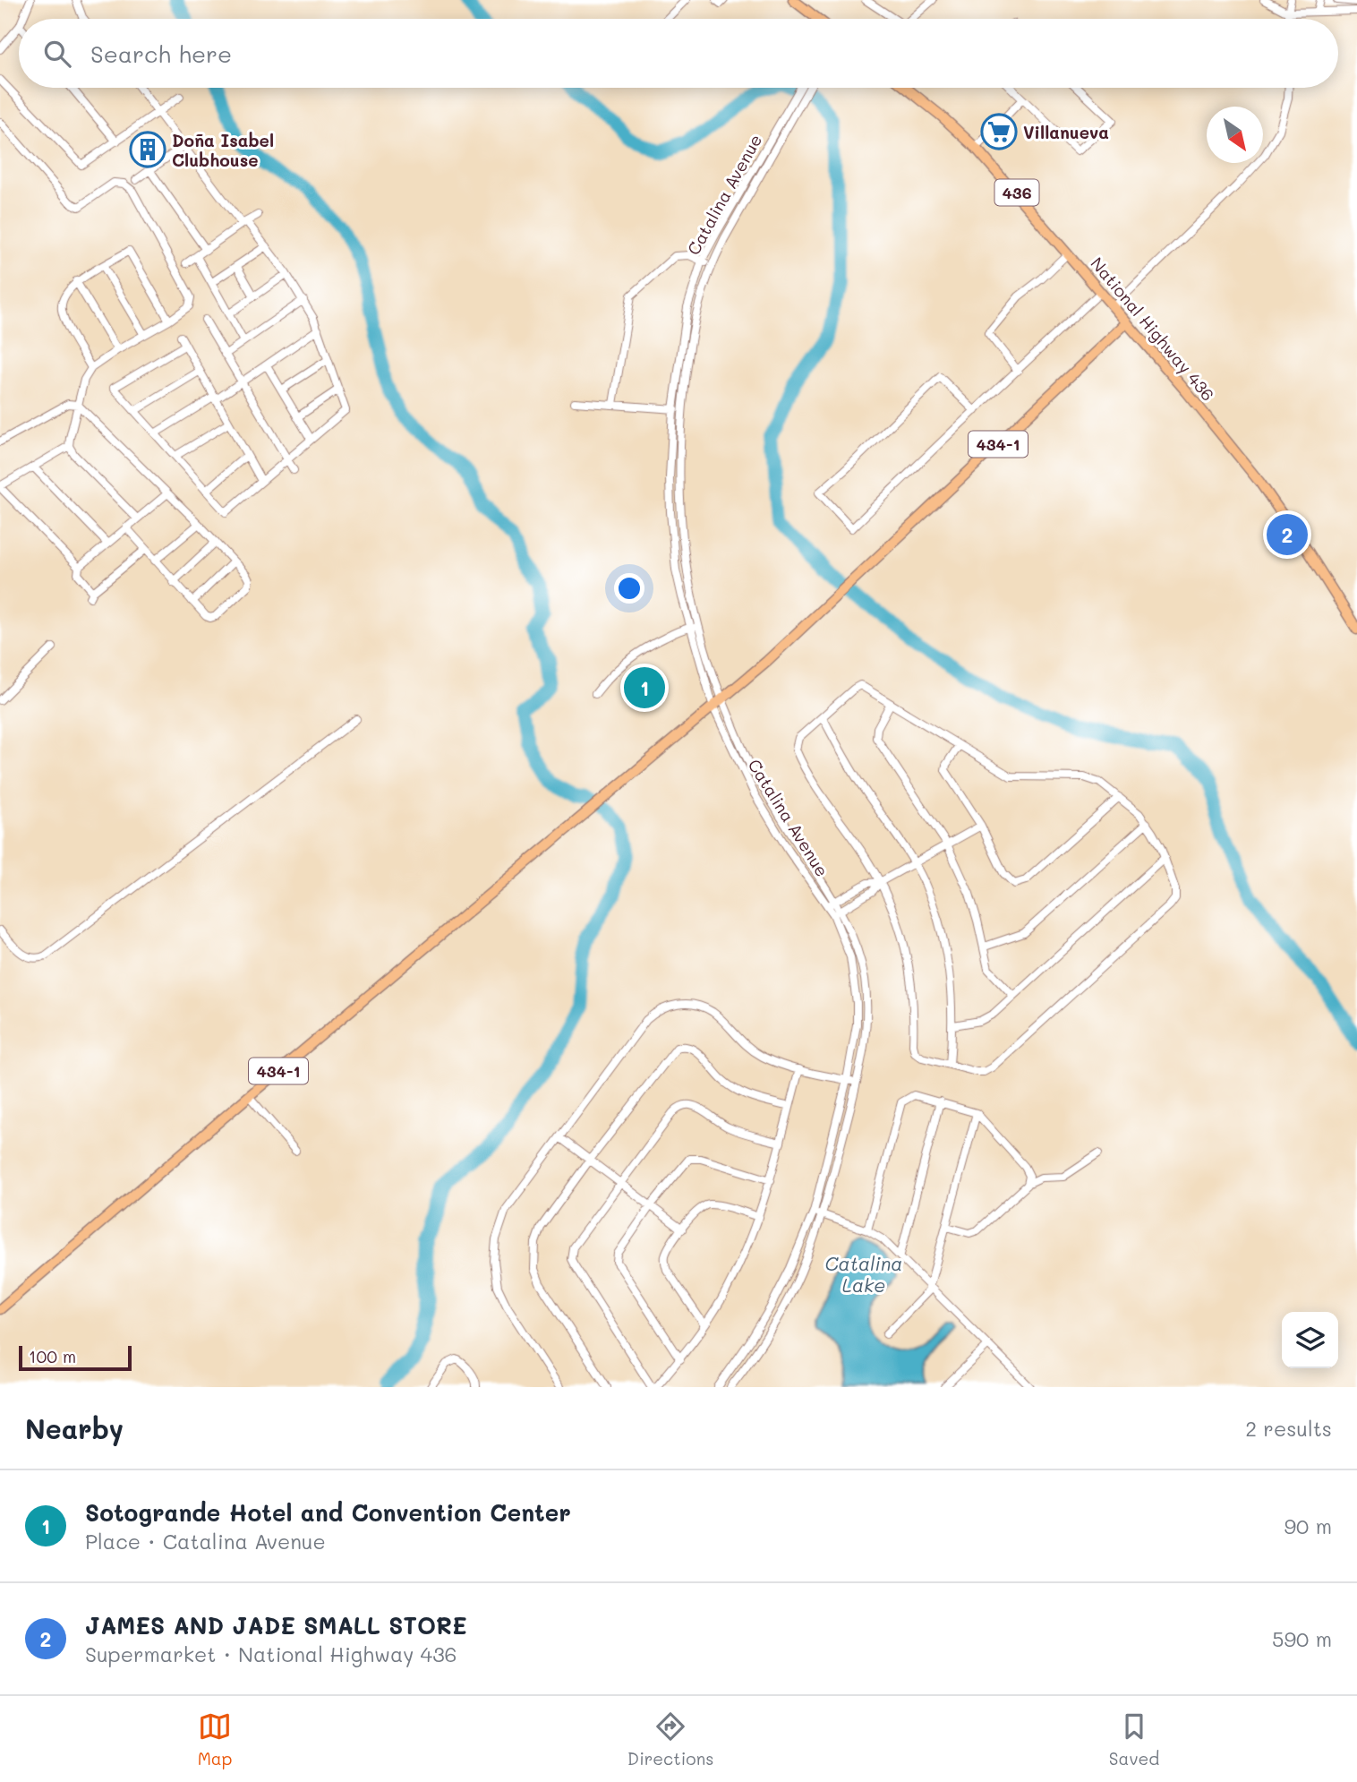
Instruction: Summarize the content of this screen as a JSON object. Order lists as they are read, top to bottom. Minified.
{"streets":{"main road":["436","National Highway 436","434-1"],"street":["Catalina Avenue"]},"crossings":[["Catalina Avenue","434-1"],["National Highway 436","434-1"]],"water":["Catalina Lake"],"places":{"supermarket":["Villanueva"],"building":["Doña Isabel Clubhouse"]},"scale_bar":"100 m","north":"bottom right","page":{"search":"Search here","pins":["2","1"],"scale":"100 m","heading":["Nearby","2 results"],"list":[{"mark":"1","name":"Sotogrande Hotel and Convention Center","note":"Place · Catalina Avenue","value":"90 m"},{"mark":"2","name":"JAMES AND JADE SMALL STORE","note":"Supermarket · National Highway 436","value":"590 m"}],"nav":["Map","Directions","Saved"]}}
